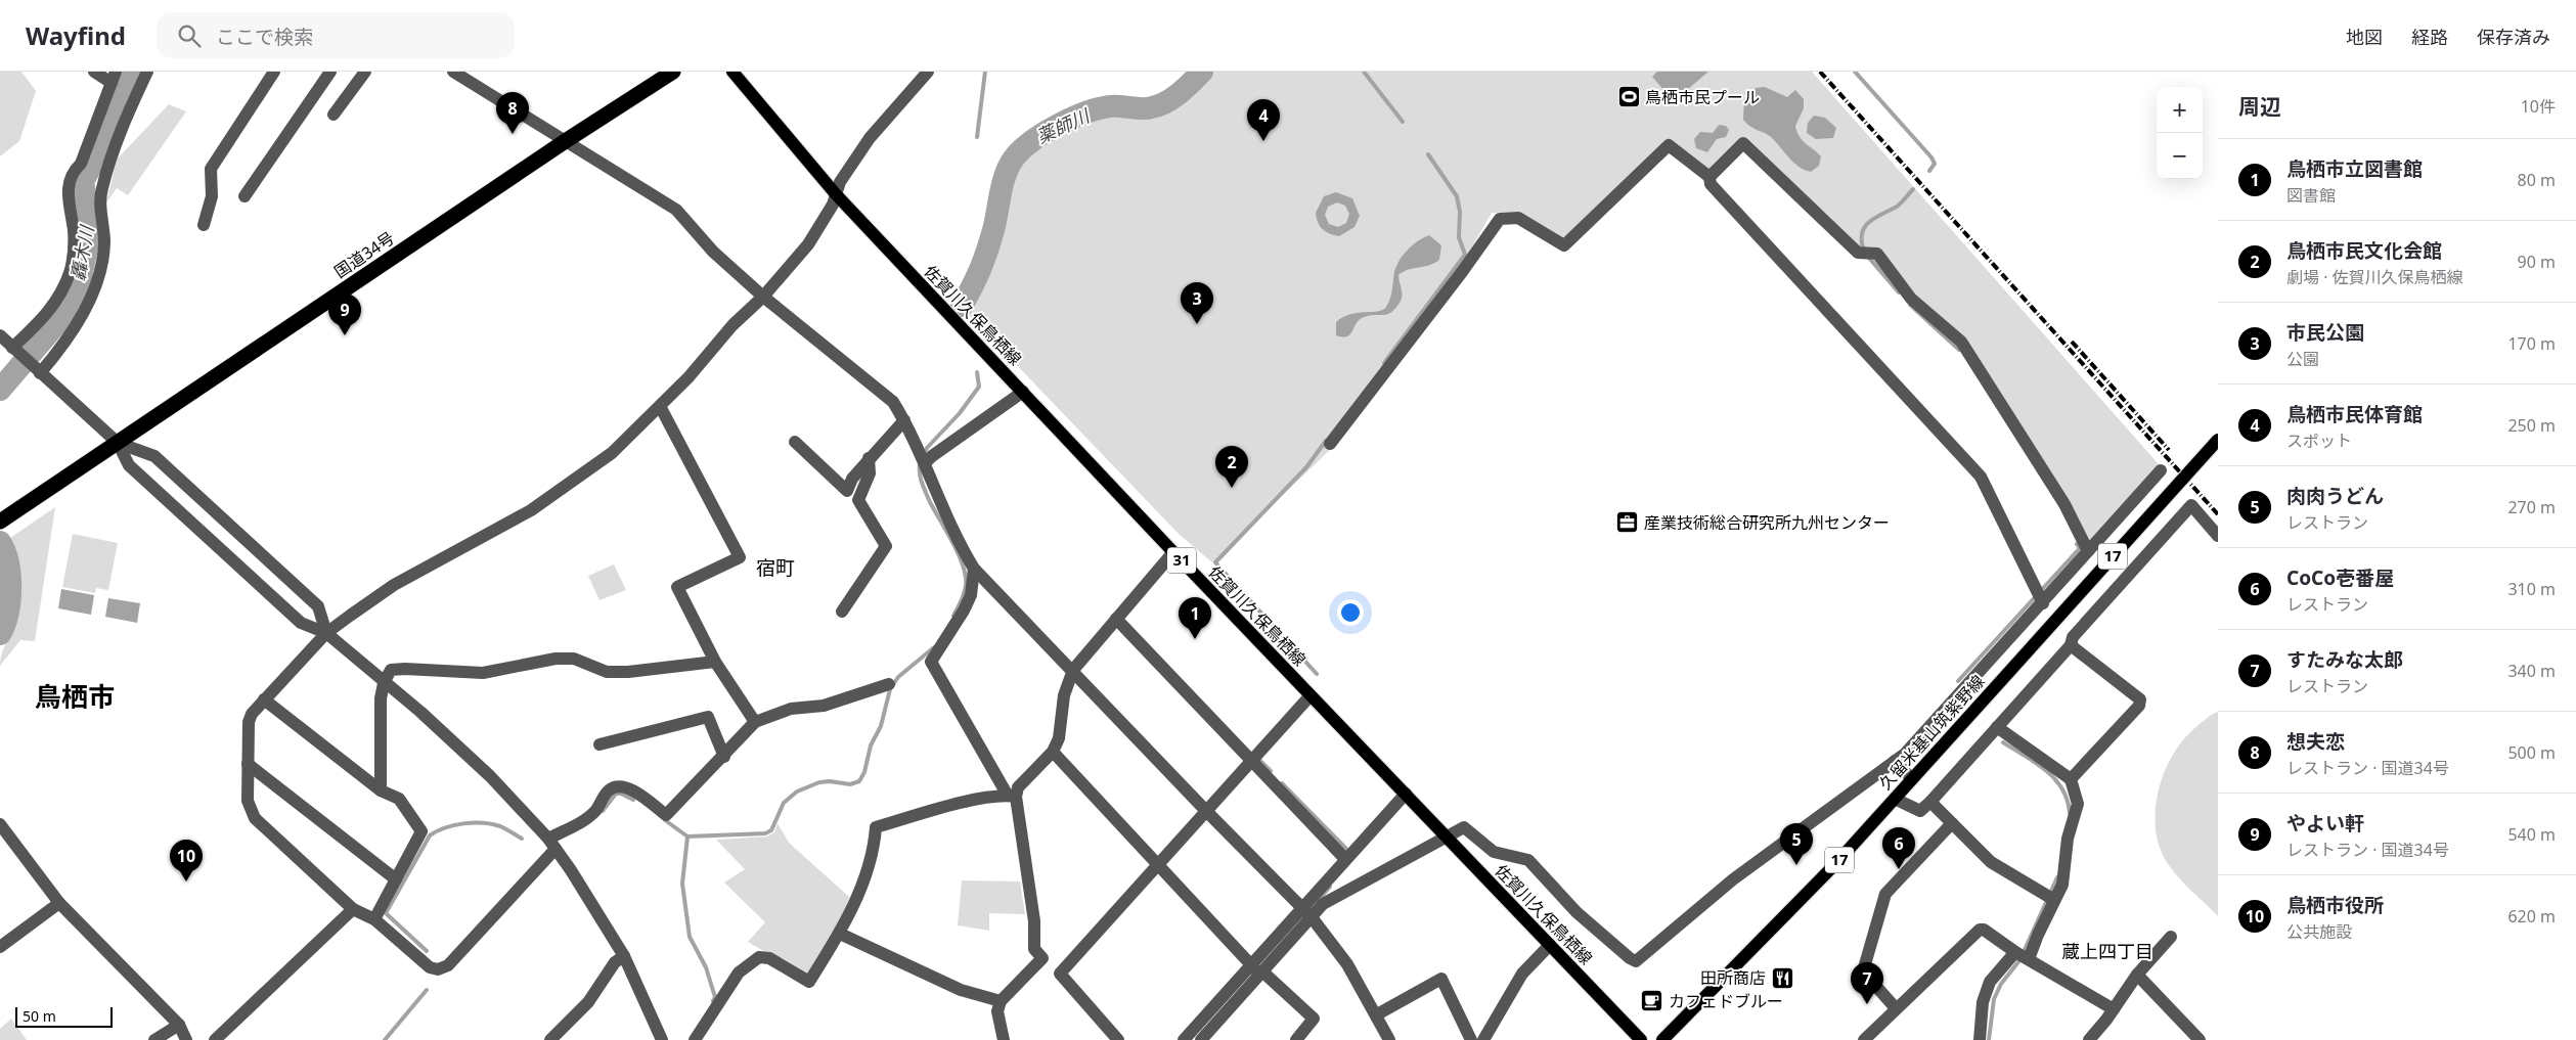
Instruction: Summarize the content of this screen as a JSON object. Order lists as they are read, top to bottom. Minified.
{"streets":{"highway":["国道34号"],"main road":["佐賀川久保鳥栖線","17","31","久留米基山筑紫野線"]},"districts":["宿町","鳥栖市","蔵上四丁目"],"water":["薬師川","轟木川"],"places":{"sports":["鳥栖市民プール"],"office":["産業技術総合研究所九州センター"],"restaurant":["田所商店"],"cafe":["カフェドブルー"]},"scale_bar":"50 m","page":{"header":"Wayfind","search":"ここで検索","nav":["地図","経路","保存済み"],"heading":["周辺","10件"],"map_buttons":["+","−"],"pins":["8","4","3","9","2","1","5","6","10","7"],"list":[{"mark":"1","name":"鳥栖市立図書館","note":"図書館","value":"80 m"},{"mark":"2","name":"鳥栖市民文化会館","note":"劇場 · 佐賀川久保鳥栖線","value":"90 m"},{"mark":"3","name":"市民公園","note":"公園","value":"170 m"},{"mark":"4","name":"鳥栖市民体育館","note":"スポット","value":"250 m"},{"mark":"5","name":"肉肉うどん","note":"レストラン","value":"270 m"},{"mark":"6","name":"CoCo壱番屋","note":"レストラン","value":"310 m"},{"mark":"7","name":"すたみな太郎","note":"レストラン","value":"340 m"},{"mark":"8","name":"想夫恋","note":"レストラン · 国道34号","value":"500 m"},{"mark":"9","name":"やよい軒","note":"レストラン · 国道34号","value":"540 m"},{"mark":"10","name":"鳥栖市役所","note":"公共施設","value":"620 m"}],"scale":"50 m"}}
